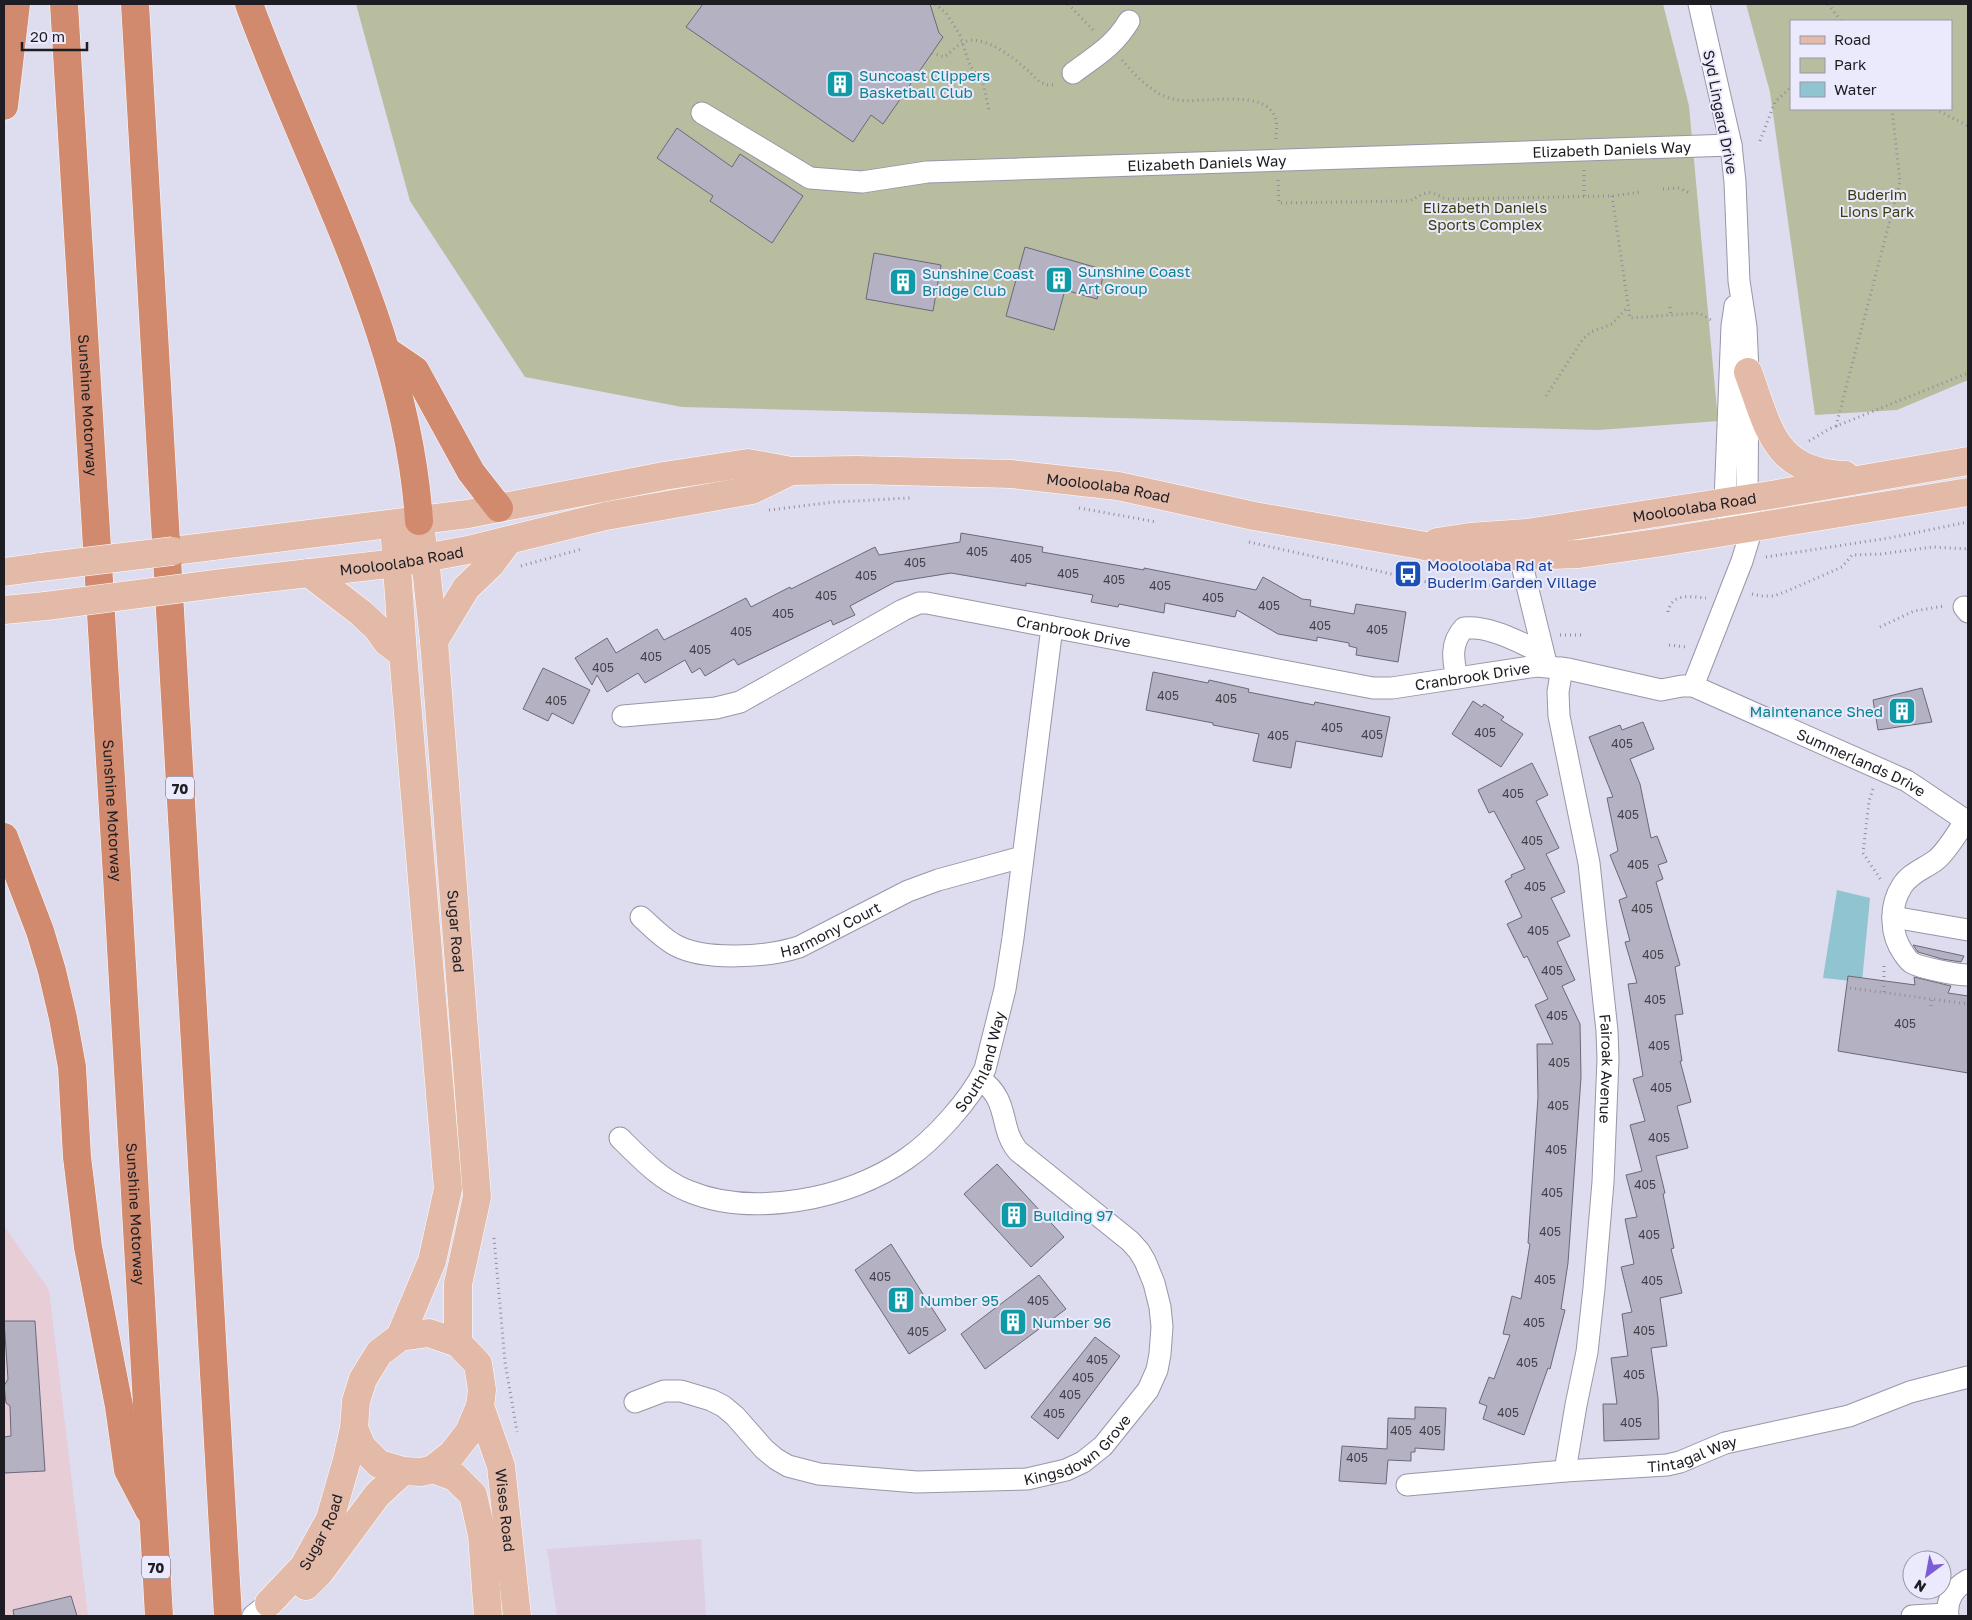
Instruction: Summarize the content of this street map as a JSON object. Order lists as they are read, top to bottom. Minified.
{"streets":{"highway":["Sunshine Motorway","70"],"main road":["Mooloolaba Road","Sugar Road","Wises Road"],"street":["Syd Lingard Drive","Elizabeth Daniels Way","Cranbrook Drive","Summerlands Drive","Harmony Court","Southland Way","Fairoak Avenue","Kingsdown Grove","Tintagal Way"]},"crossings":[["Syd Lingard Drive","Elizabeth Daniels Way"],["Syd Lingard Drive","Mooloolaba Road"],["Mooloolaba Road","Sugar Road"],["Mooloolaba Road","Fairoak Avenue"],["Cranbrook Drive","Southland Way"],["Cranbrook Drive","Fairoak Avenue"],["Harmony Court","Southland Way"],["Sugar Road","Wises Road"],["Southland Way","Kingsdown Grove"],["Fairoak Avenue","Tintagal Way"]],"parks":["Buderim Lions Park","Elizabeth Daniels Sports Complex"],"places":{"building":["Suncoast Clippers Basketball Club","Sunshine Coast Art Group","Sunshine Coast Bridge Club","Maintenance Shed","Building 97","Number 95","Number 96"],"bus stop":["Mooloolaba Rd at Buderim Garden Village"]},"house_numbers":["405","405","405","405","405","405","405","405","405","405","405","405","405","405","405","405","405","405","405","405","405","405","405","405","405","405","405","405","405","405","405","405","405","405","405","405","405","405","405","405","405","405","405","405","405","405","405","405","405","405","405","405","405","405","405","405","405","405","405","405","405","405","405","405","405"],"legend":["Road","Park","Water"],"scale_bar":"20 m","north":"bottom left"}
